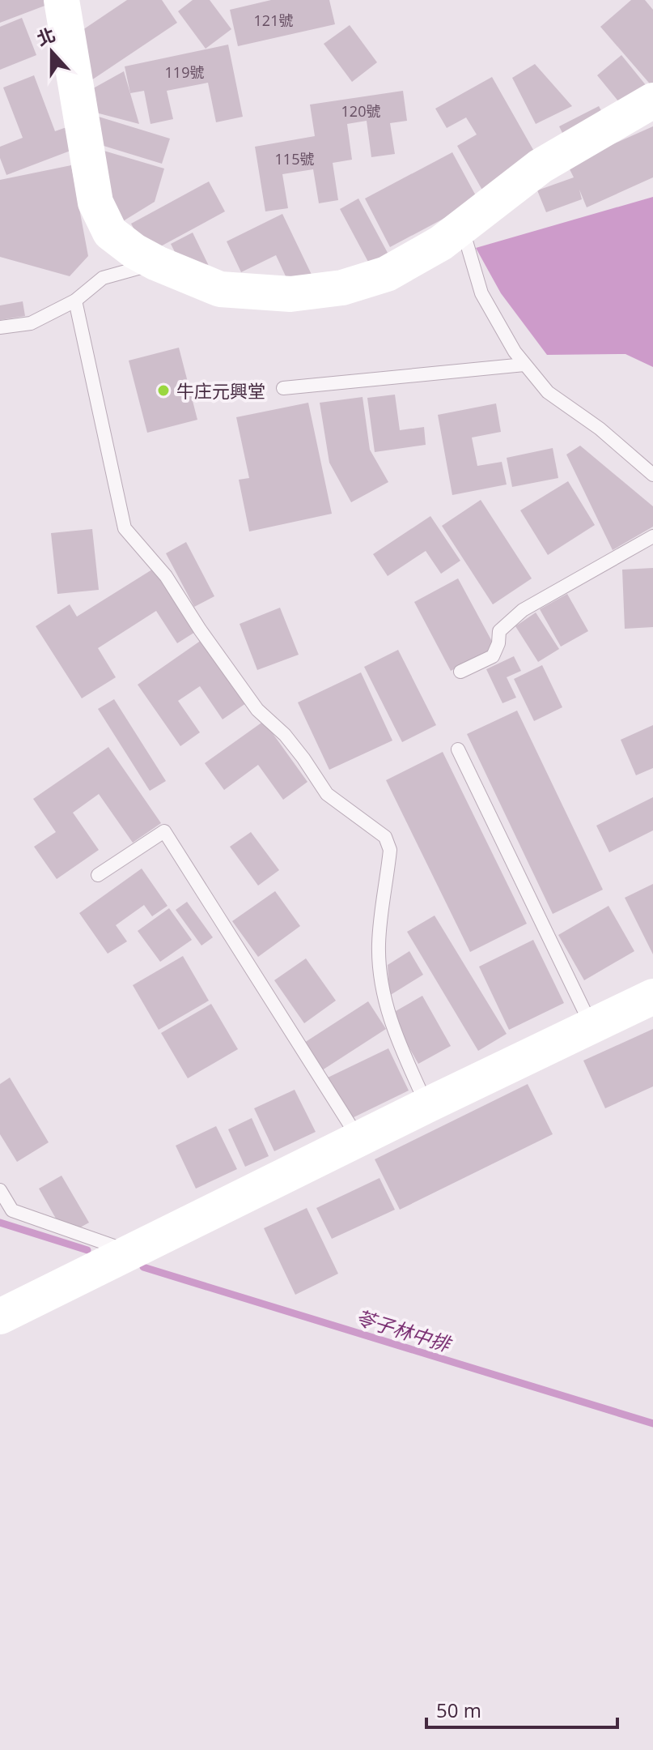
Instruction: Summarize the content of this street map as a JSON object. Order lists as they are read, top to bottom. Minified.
{"water":["苓子林中排"],"places":["牛庄元興堂"],"house_numbers":["121號","119號","120號","115號"],"scale_bar":"50 m","north":"top"}
